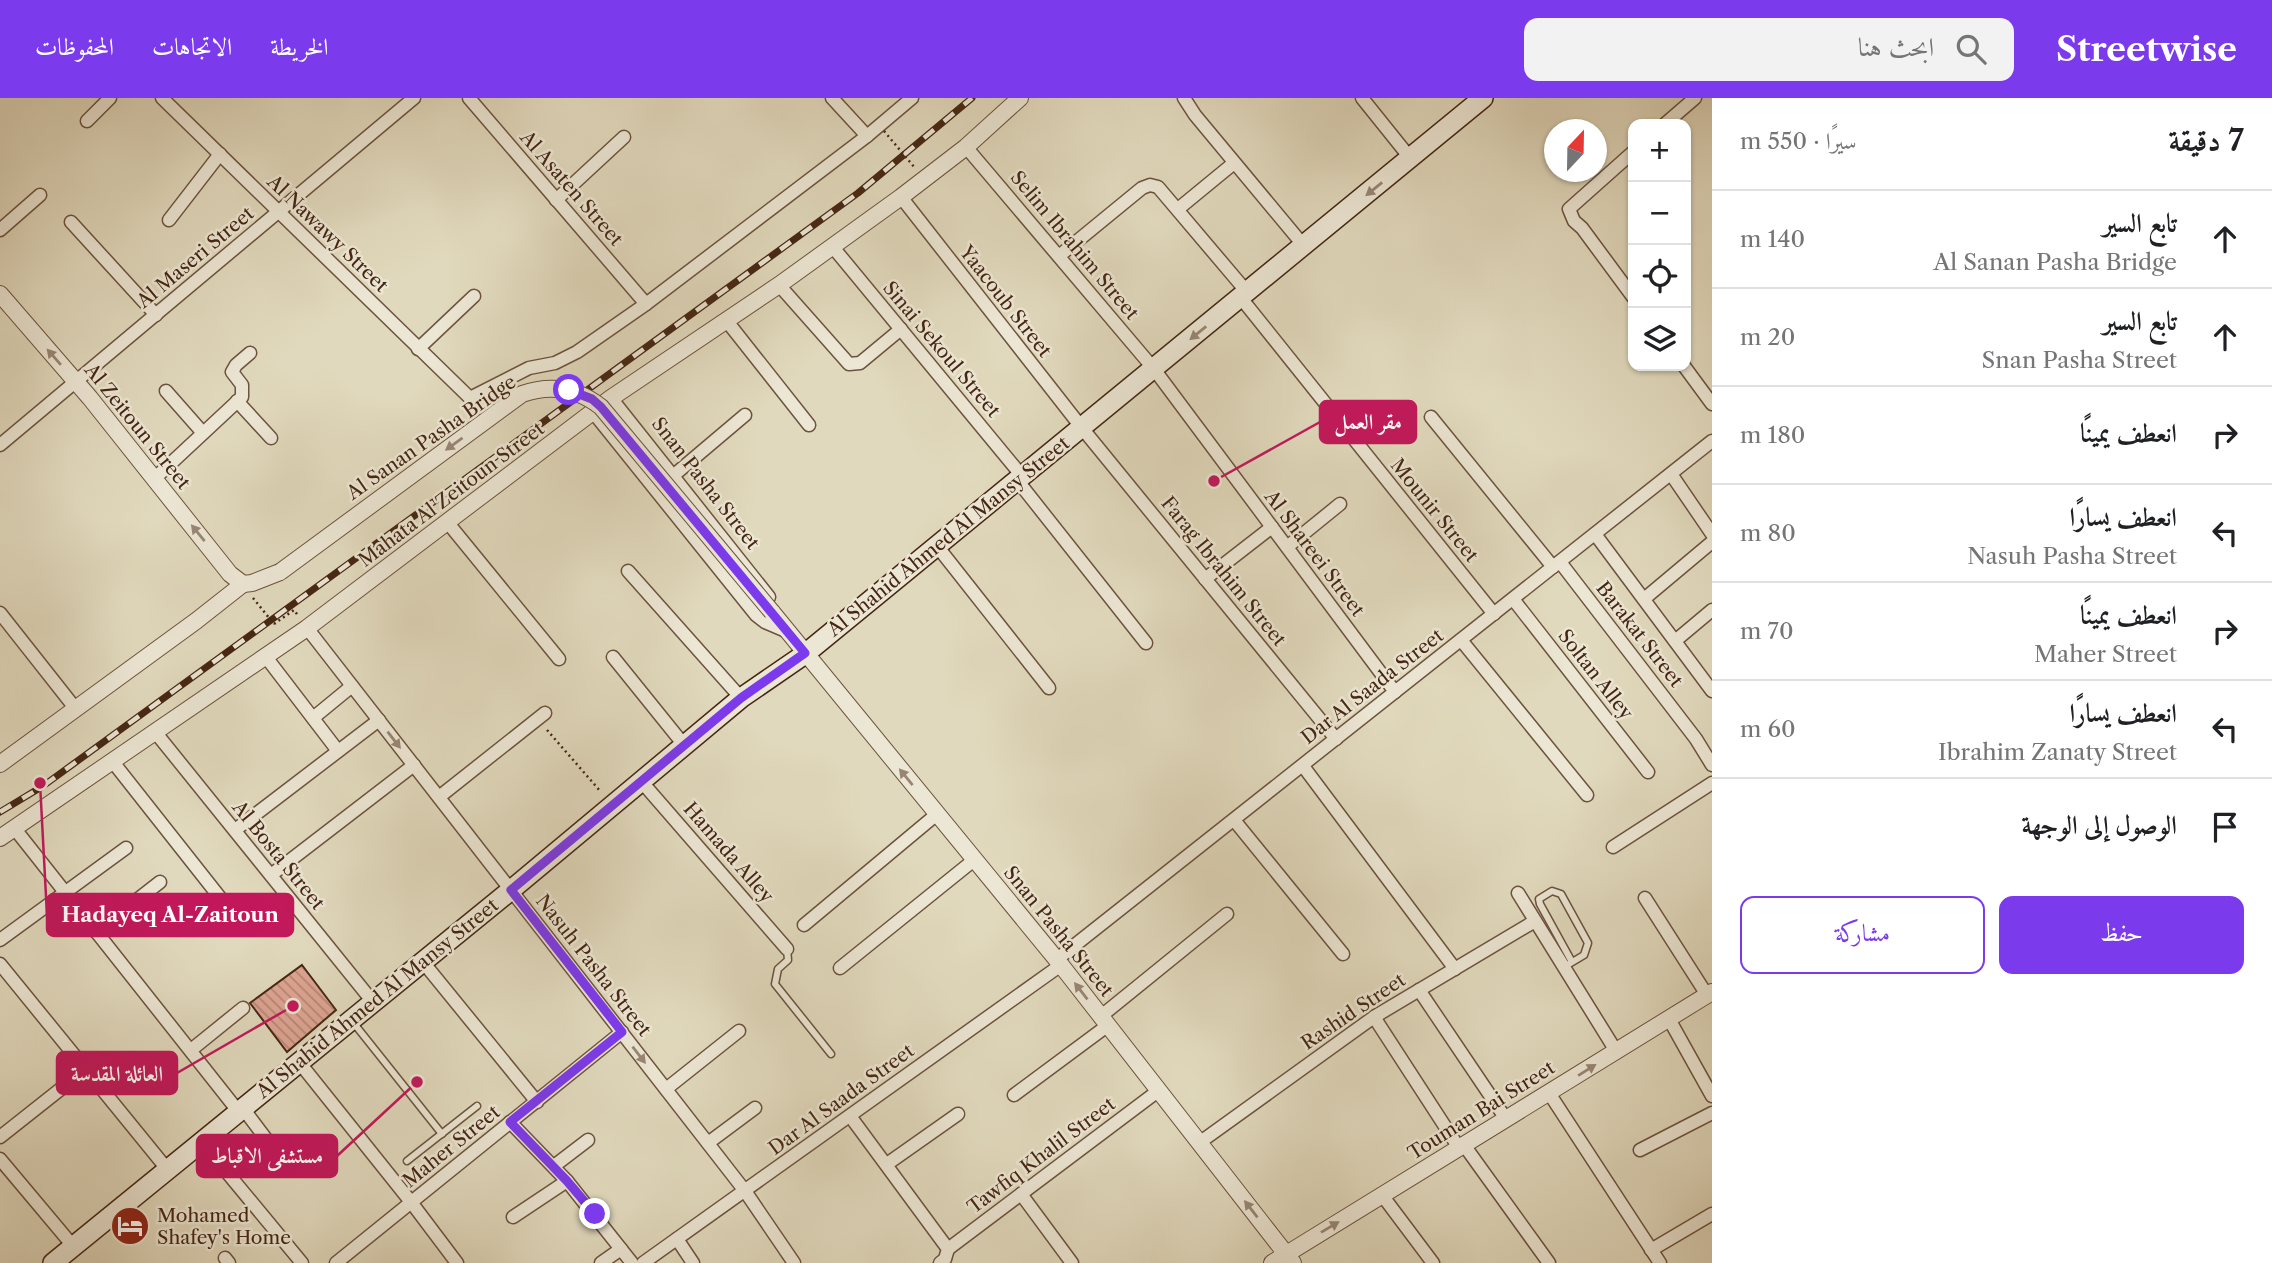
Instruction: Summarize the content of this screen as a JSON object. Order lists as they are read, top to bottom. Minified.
{"streets":{"main road":["Al Shahid Ahmed Al Mansy Street"],"street":["Al Asaten Street","Al Nawawy Street","Selim Ibrahim Street","Al Maseri Street","Yaacoub Street","Sinai Sekoul Street","Al Zeitoun Street","Al Sanan Pasha Bridge","Snan Pasha Street","Mahata Al Zeitoun Street","Mounir Street","Al Shareei Street","Farag Ibrahim Street","Barakat Street","Soltan Alley","Dar Al Saada Street","Hamada Alley","Al Bosta Street","Nasuh Pasha Street","Rashid Street","Touman Bai Street","Maher Street","Tawfiq Khalil Street"]},"crossings":[["Al Asaten Street","Al Nawawy Street"],["Al Nawawy Street","Al Maseri Street"],["Selim Ibrahim Street","Mahata Al Zeitoun Street"],["Selim Ibrahim Street","Mounir Street"],["Selim Ibrahim Street","Al Shahid Ahmed Al Mansy Street"],["Selim Ibrahim Street","Al Shareei Street"],["Al Maseri Street","Al Zeitoun Street"],["Yaacoub Street","Mahata Al Zeitoun Street"],["Yaacoub Street","Al Shahid Ahmed Al Mansy Street"],["Yaacoub Street","Farag Ibrahim Street"],["Sinai Sekoul Street","Mahata Al Zeitoun Street"],["Sinai Sekoul Street","Al Shahid Ahmed Al Mansy Street"],["Al Zeitoun Street","Al Sanan Pasha Bridge"],["Al Sanan Pasha Bridge","Snan Pasha Street"],["Snan Pasha Street","Mahata Al Zeitoun Street"],["Snan Pasha Street","Al Shahid Ahmed Al Mansy Street"],["Snan Pasha Street","Dar Al Saada Street"],["Snan Pasha Street","Rashid Street"],["Snan Pasha Street","Touman Bai Street"],["Snan Pasha Street","Tawfiq Khalil Street"],["Mahata Al Zeitoun Street","Al Bosta Street"],["Mahata Al Zeitoun Street","Nasuh Pasha Street"],["Mounir Street","Al Shahid Ahmed Al Mansy Street"],["Mounir Street","Dar Al Saada Street"],["Al Shahid Ahmed Al Mansy Street","Al Shareei Street"],["Al Shahid Ahmed Al Mansy Street","Farag Ibrahim Street"],["Al Shahid Ahmed Al Mansy Street","Hamada Alley"],["Al Shahid Ahmed Al Mansy Street","Al Bosta Street"],["Al Shahid Ahmed Al Mansy Street","Nasuh Pasha Street"],["Al Shareei Street","Dar Al Saada Street"],["Farag Ibrahim Street","Dar Al Saada Street"],["Barakat Street","Dar Al Saada Street"],["Soltan Alley","Dar Al Saada Street"],["Dar Al Saada Street","Nasuh Pasha Street"],["Nasuh Pasha Street","Maher Street"]],"one_way":["Touman Bai Street"],"places":{"other":["مقر العمل","Hadayeq Al-Zaitoun","العائلة المقدسة","مستشفى الاقباط"],"hotel":["Mohamed Shafey's Home"]},"north":"top","page":{"header":"Streetwise","search":"ابحث هنا","nav":["الخريطة","الاتجاهات","المحفوظات"],"heading":["7 دقيقة","سيرًا · 550 m"],"map_buttons":["+","−"],"list":[["تابع السير","Al Sanan Pasha Bridge","140 m"],["تابع السير","Snan Pasha Street","20 m"],["انعطف يمينًا","180 m"],["انعطف يسارًا","Nasuh Pasha Street","80 m"],["انعطف يمينًا","Maher Street","70 m"],["انعطف يسارًا","Ibrahim Zanaty Street","60 m"],"الوصول إلى الوجهة"],"buttons":["حفظ","مشاركة"]}}
